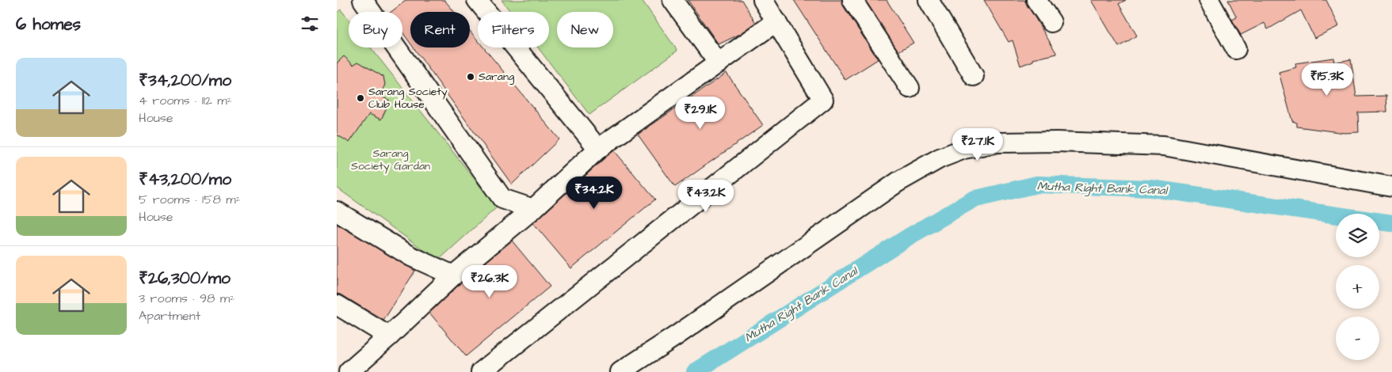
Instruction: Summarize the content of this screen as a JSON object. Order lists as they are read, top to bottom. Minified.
{"water":["Mutha Right Bank Canal"],"parks":["Sarang Society Gardan"],"places":["Sarang","Sarang Society Club House"],"page":{"heading":"6 homes","chip":["Buy","Rent","Filters","New"],"list":[{"name":"₹34,200/mo","note":"4 rooms · 112 m² · House"},{"name":"₹43,200/mo","note":"5 rooms · 158 m² · House"},{"name":"₹26,300/mo","note":"3 rooms · 98 m² · Apartment"}],"price":["₹15.3K","₹29.1K","₹27.1K","₹34.2K","₹43.2K","₹26.3K"],"map_buttons":["+","−"]}}
